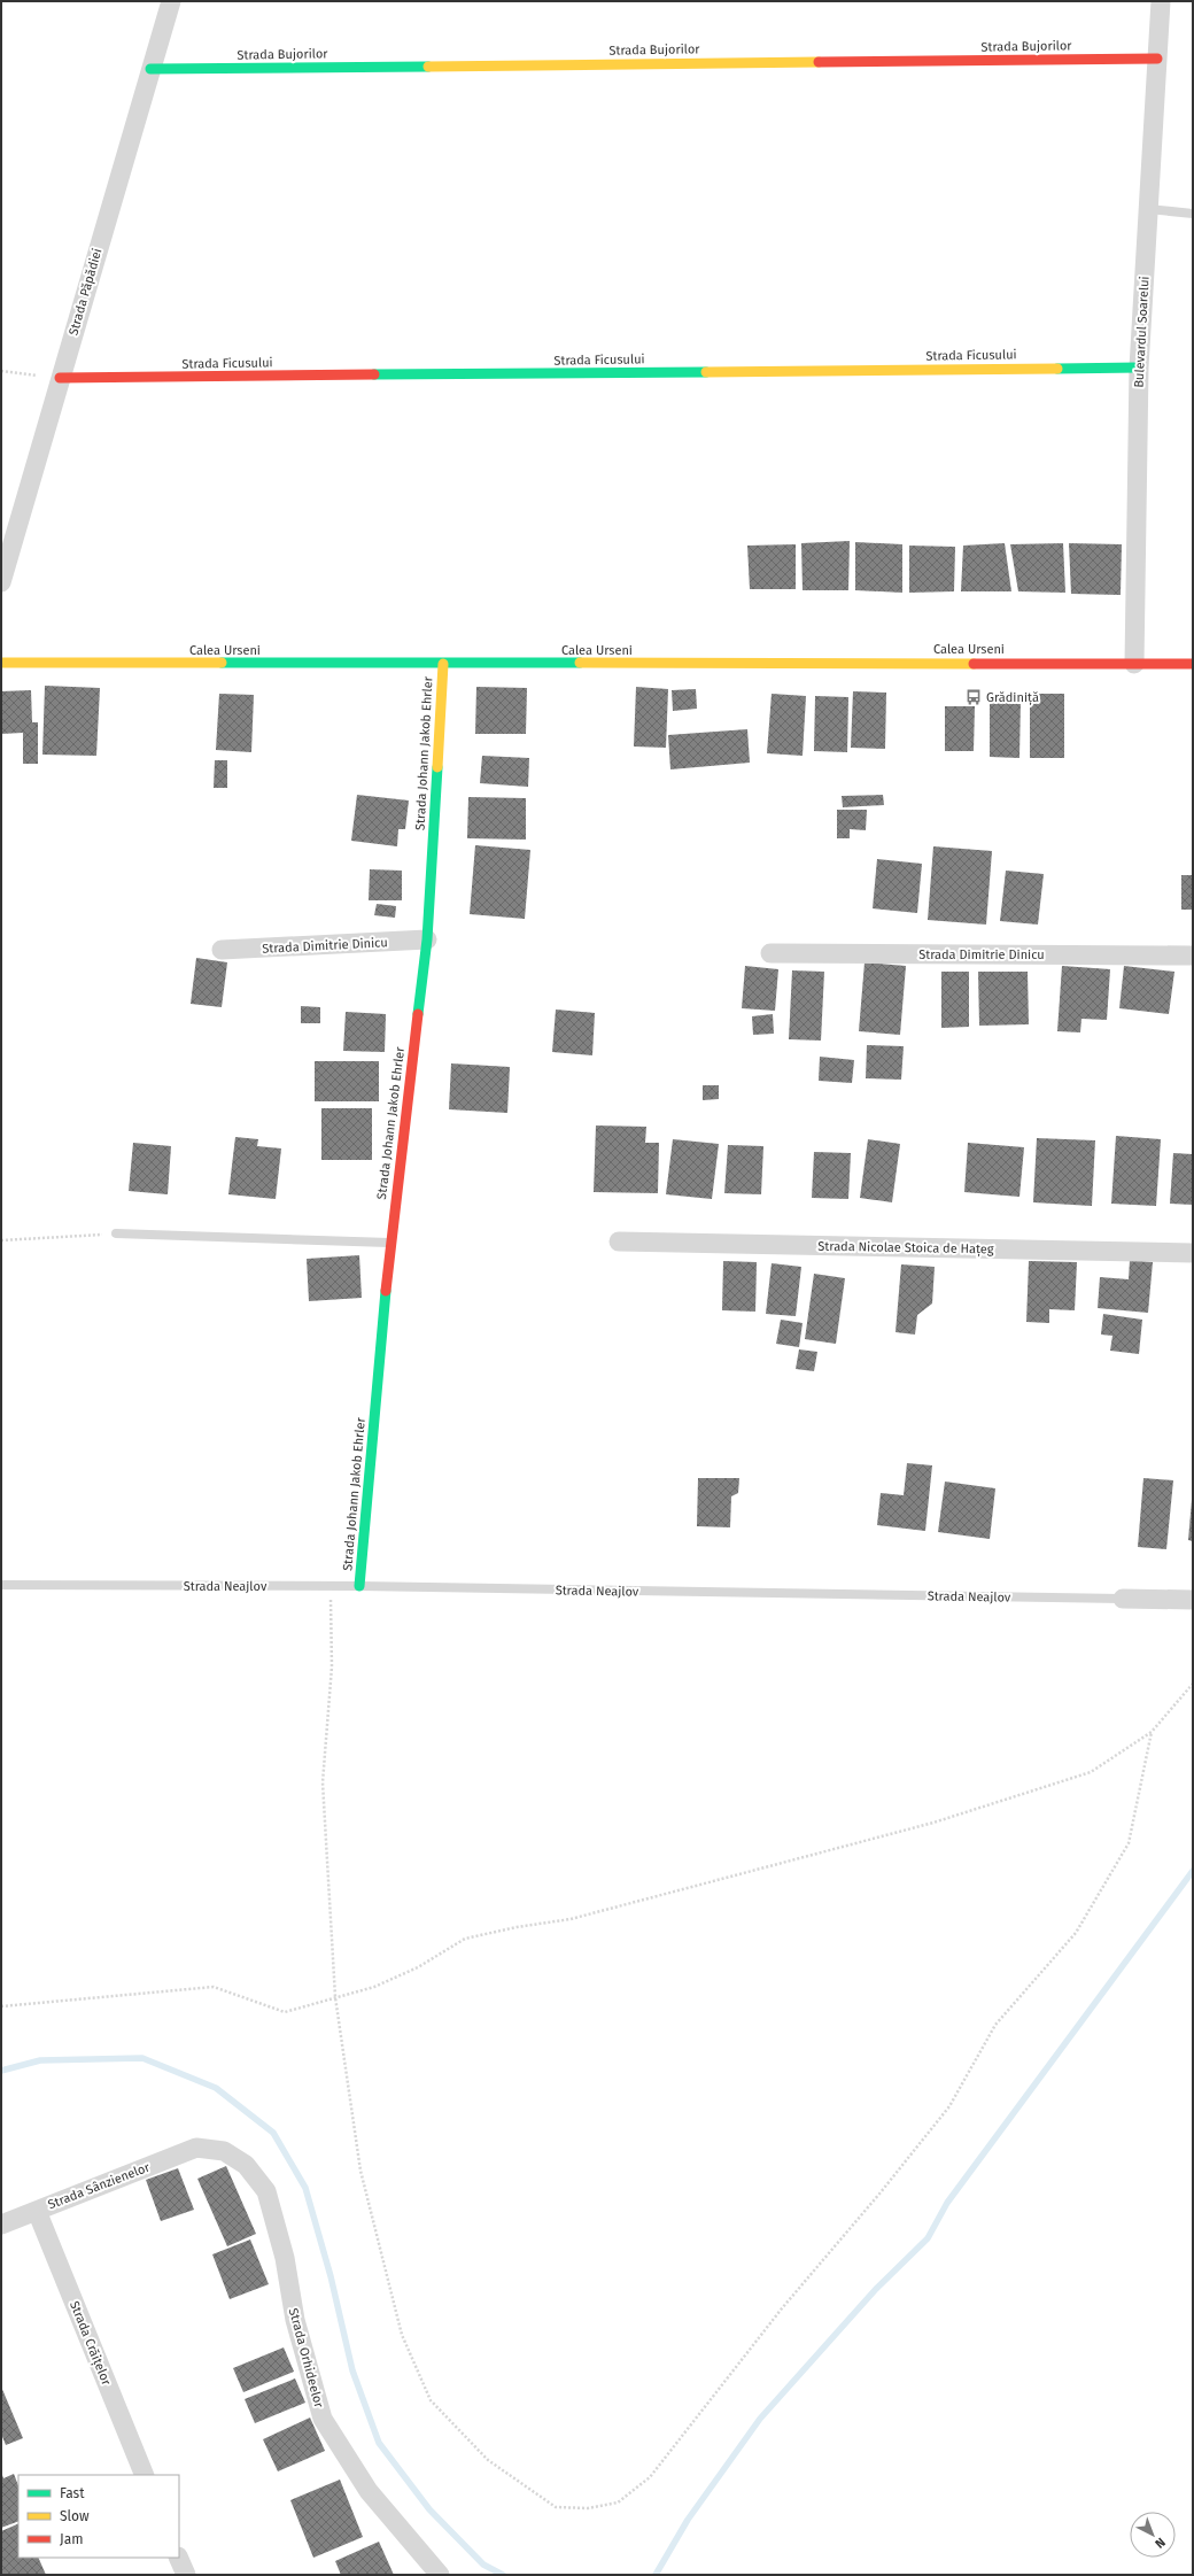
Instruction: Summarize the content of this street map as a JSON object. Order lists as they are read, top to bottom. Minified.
{"streets":{"street":["Strada Bujorilor","Strada Păpădiei","Bulevardul Soarelui","Strada Ficusului","Calea Urseni","Strada Johann Jakob Ehrler","Strada Dimitrie Dinicu","Strada Nicolae Stoica de Hațeg","Strada Neajlov","Strada Sânzienelor","Strada Crăițelor","Strada Orhideelor"]},"crossings":[["Strada Bujorilor","Strada Păpădiei"],["Strada Bujorilor","Bulevardul Soarelui"],["Strada Păpădiei","Strada Ficusului"],["Bulevardul Soarelui","Strada Ficusului"],["Bulevardul Soarelui","Calea Urseni"],["Calea Urseni","Strada Johann Jakob Ehrler"],["Strada Johann Jakob Ehrler","Strada Dimitrie Dinicu"],["Strada Johann Jakob Ehrler","Strada Neajlov"],["Strada Sânzienelor","Strada Crăițelor"],["Strada Sânzienelor","Strada Orhideelor"]],"places":{"bus stop":["Grădiniță"]},"legend":["Fast","Slow","Jam"],"north":"bottom right"}
